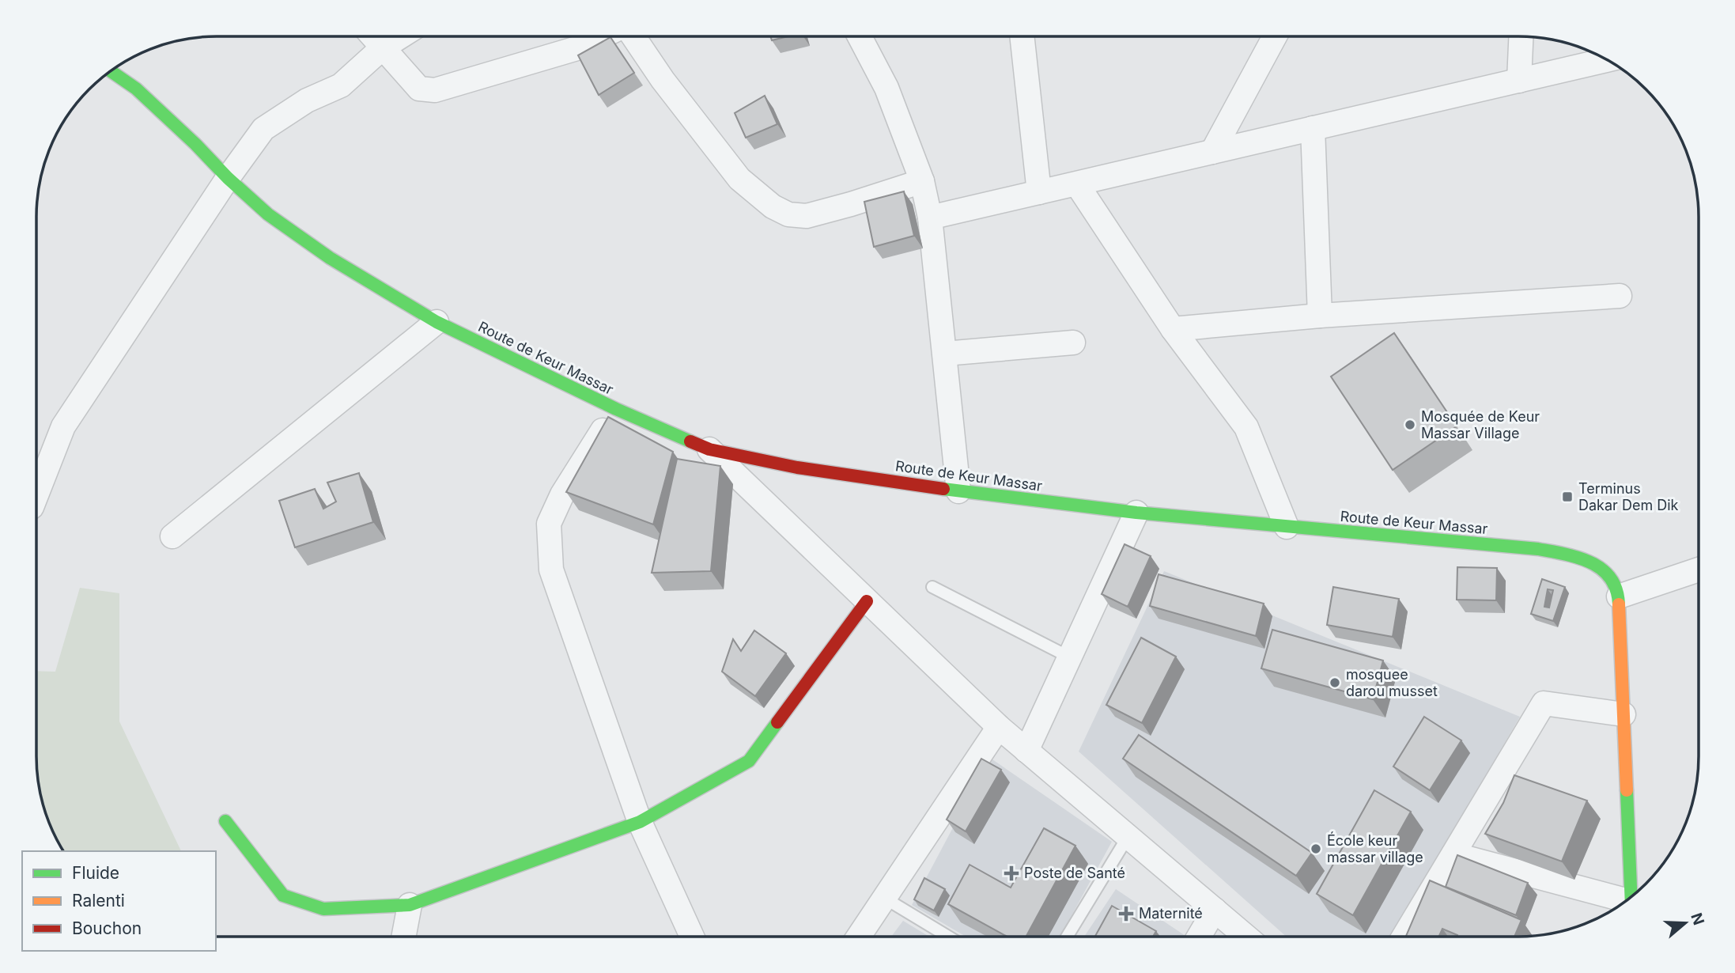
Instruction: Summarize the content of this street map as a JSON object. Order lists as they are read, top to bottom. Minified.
{"streets":{"main road":["Route de Keur Massar"]},"places":{"other":["Mosquée de Keur Massar Village","mosquee darou musset","École keur massar village"],"transit":["Terminus Dakar Dem Dik"],"health":["Poste de Santé","Maternité"]},"legend":["Fluide","Ralenti","Bouchon"],"north":"right"}
